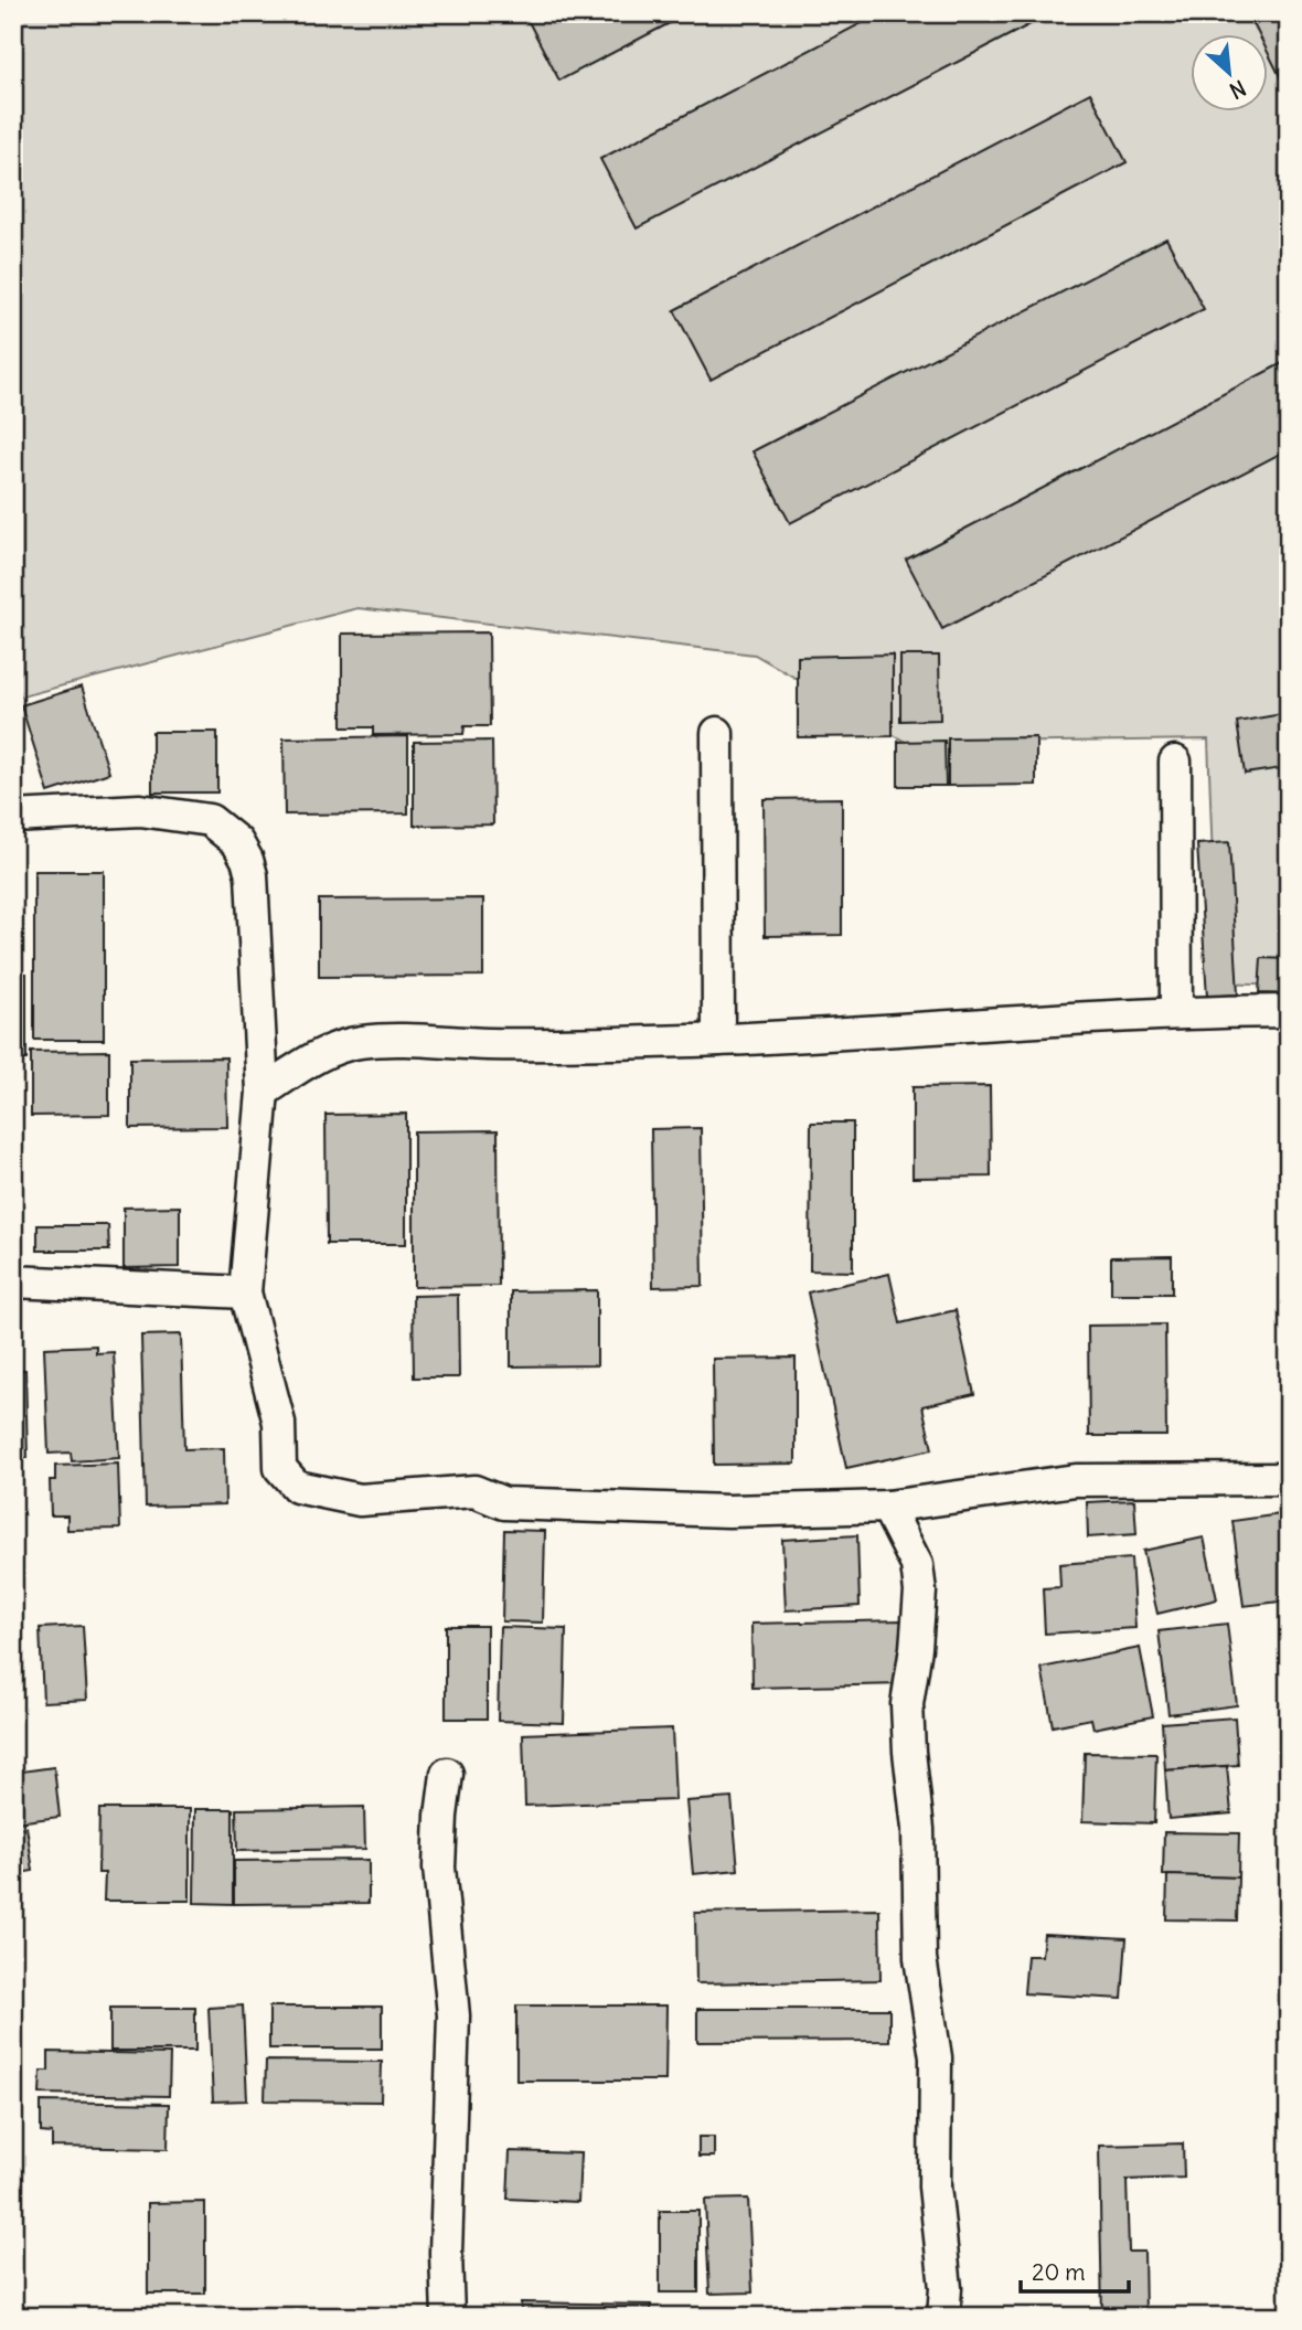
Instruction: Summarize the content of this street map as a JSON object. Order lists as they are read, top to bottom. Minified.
{"scale_bar":"20 m","north":"bottom right"}
